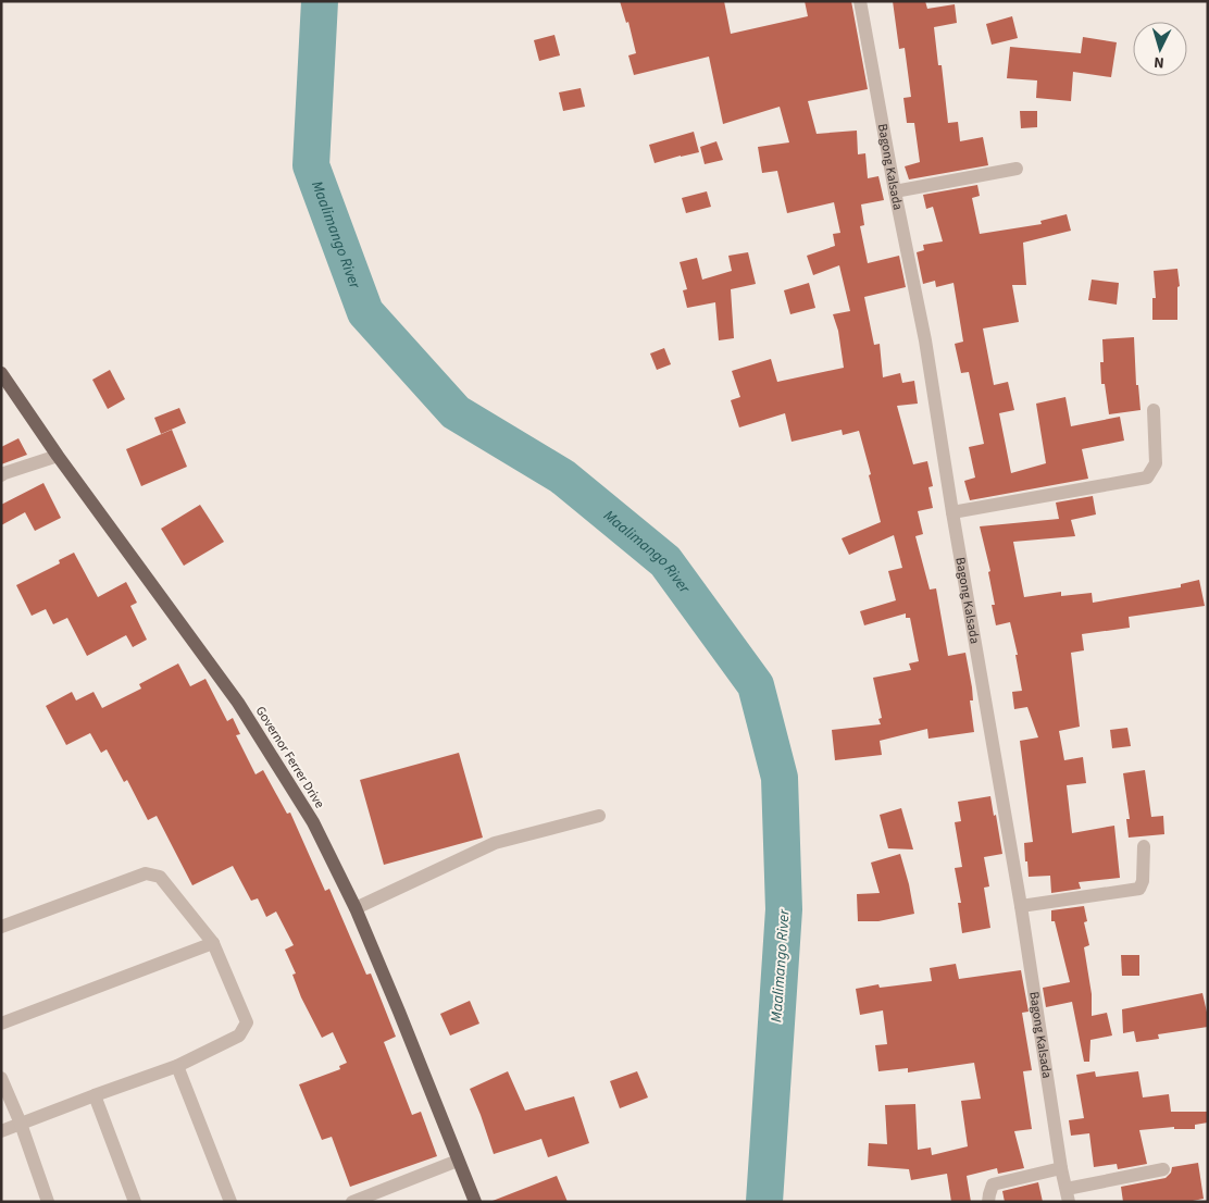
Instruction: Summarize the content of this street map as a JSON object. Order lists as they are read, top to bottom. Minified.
{"streets":{"main road":["Governor Ferrer Drive"],"street":["Bagong Kalsada"]},"water":["Maalimango River"],"north":"bottom"}
